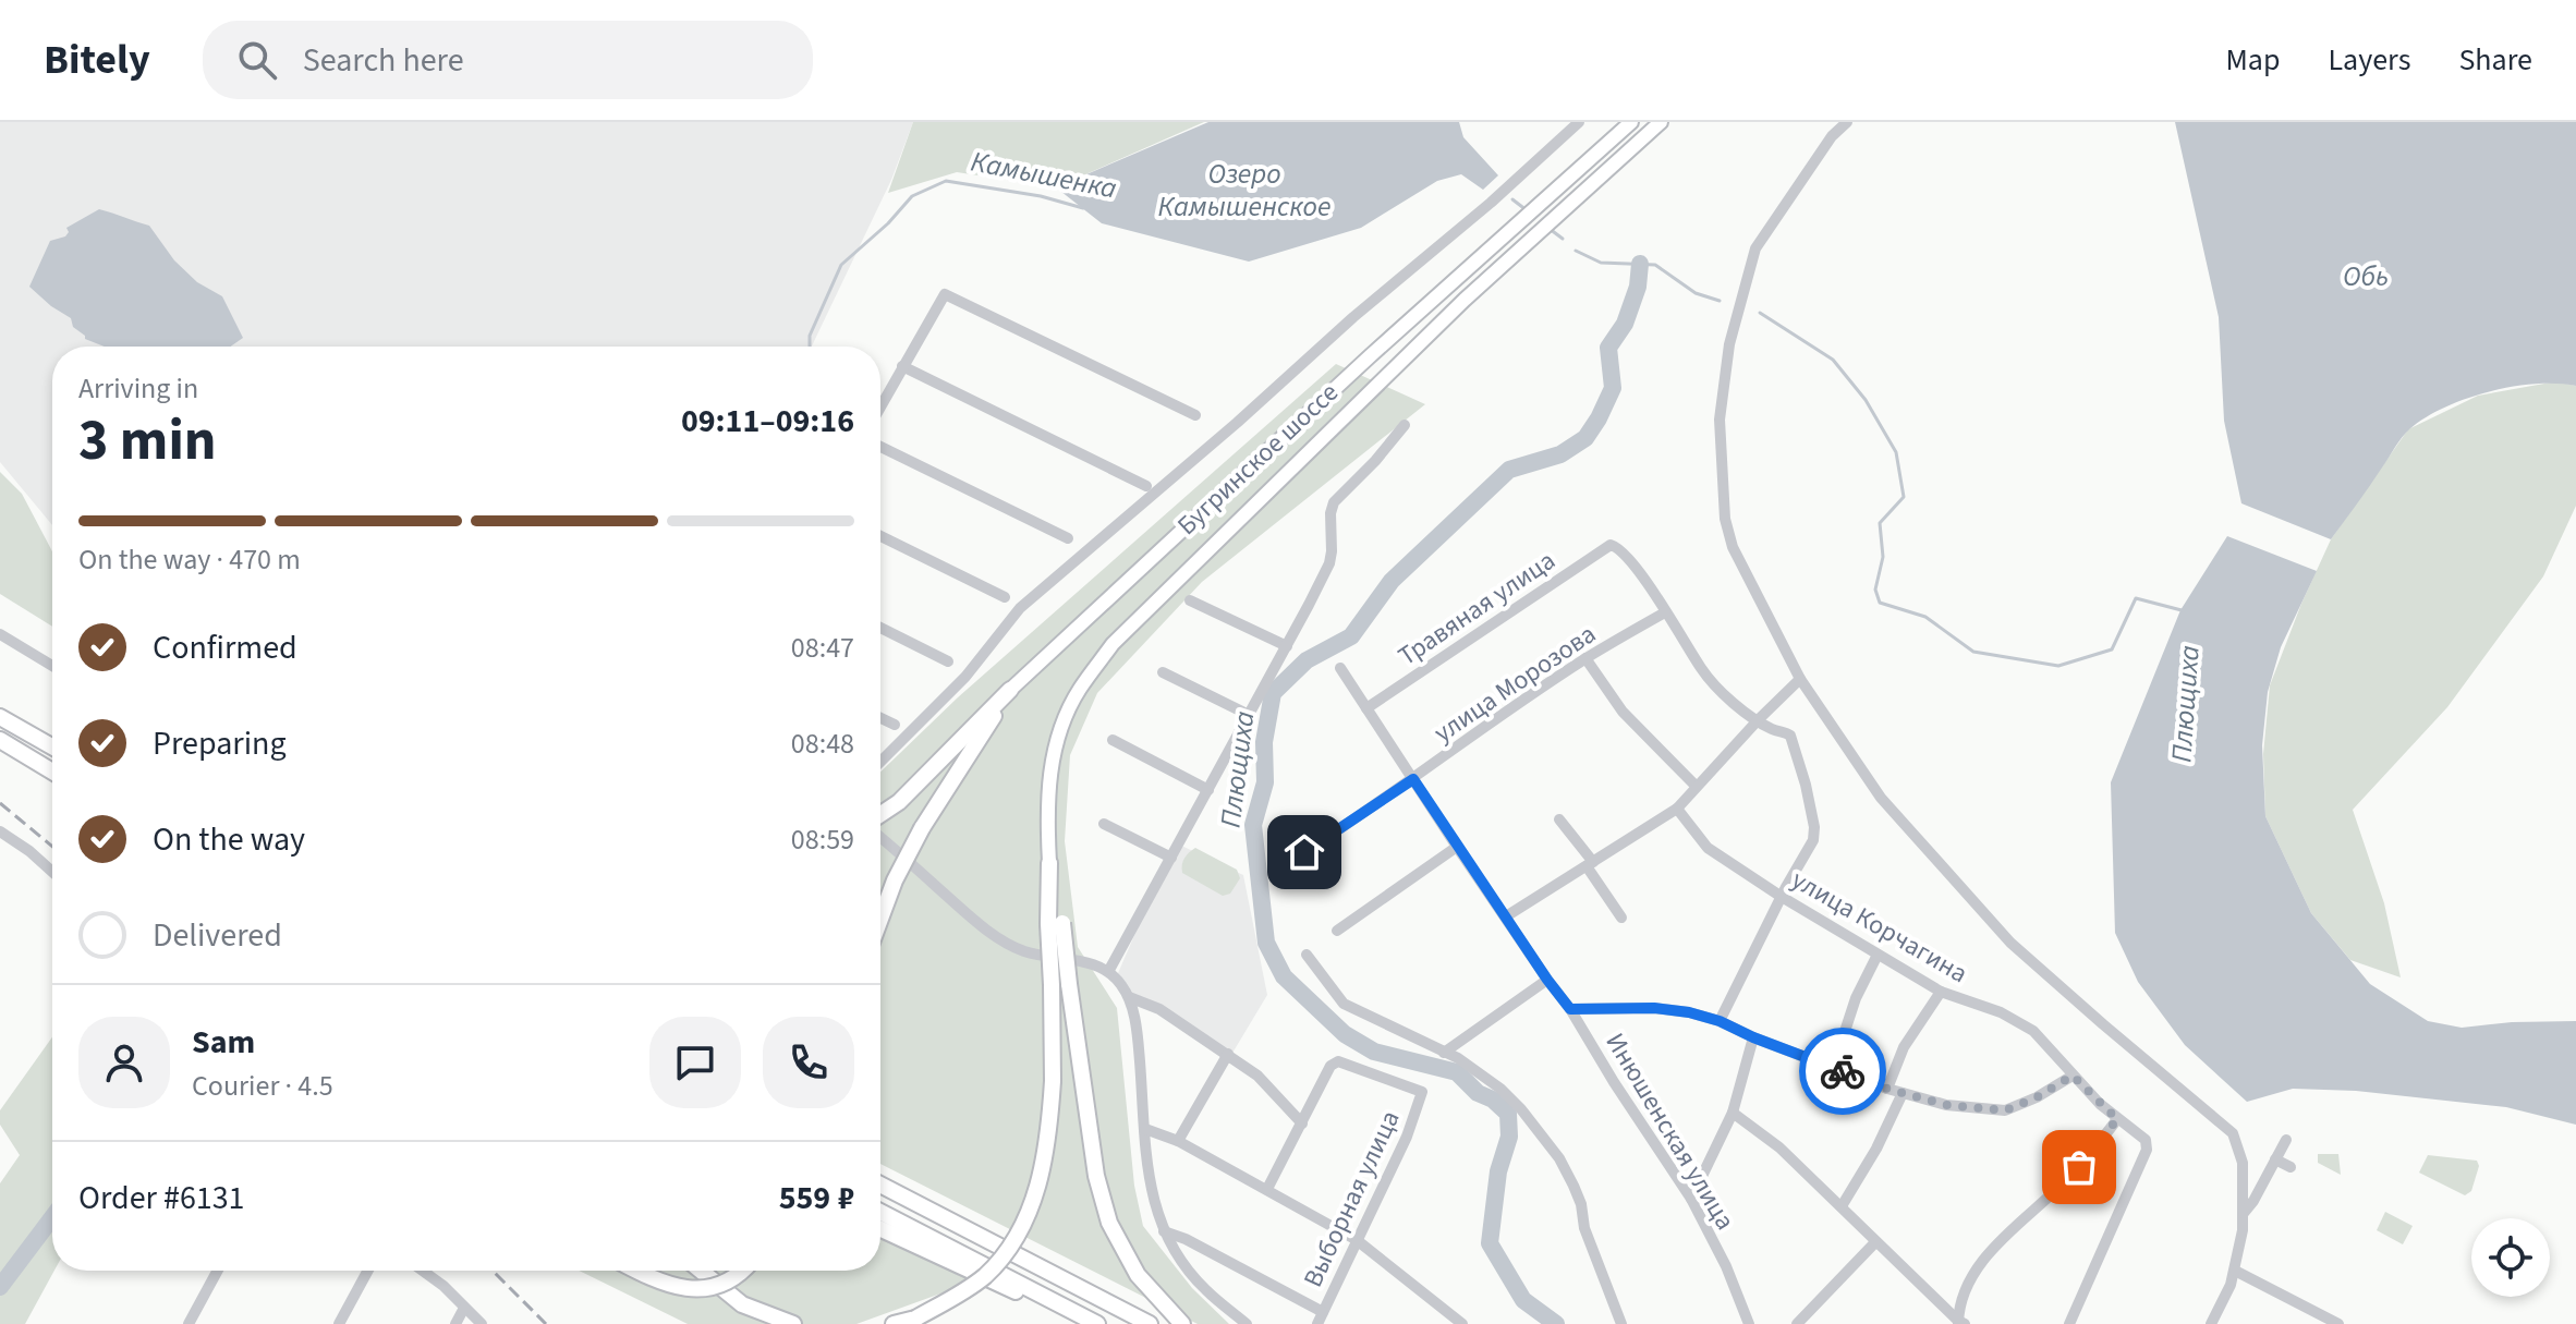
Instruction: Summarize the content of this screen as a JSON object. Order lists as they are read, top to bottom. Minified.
{"streets":{"main road":["Бугринское шоссе"],"street":["Травяная улица","улица Морозова","улица Корчагина","Инюшенская улица","Выборная улица"]},"crossings":[["Травяная улица","улица Морозова"],["Травяная улица","Инюшенская улица"],["улица Морозова","Инюшенская улица"]],"water":["Озеро Камышенское","Камышенка","Обь","Плющиха"],"page":{"header":"Bitely","search":"Search here","nav":["Map","Layers","Share"],"heading":["3 min","Arriving in","09:11–09:16"],"panel":["Sam","Courier · 4.5","Order #6131","559 ₽"],"bar":"On the way · 470 m","list":[["Confirmed","08:47"],["Preparing","08:48"],["On the way","08:59"],"Delivered"]}}
